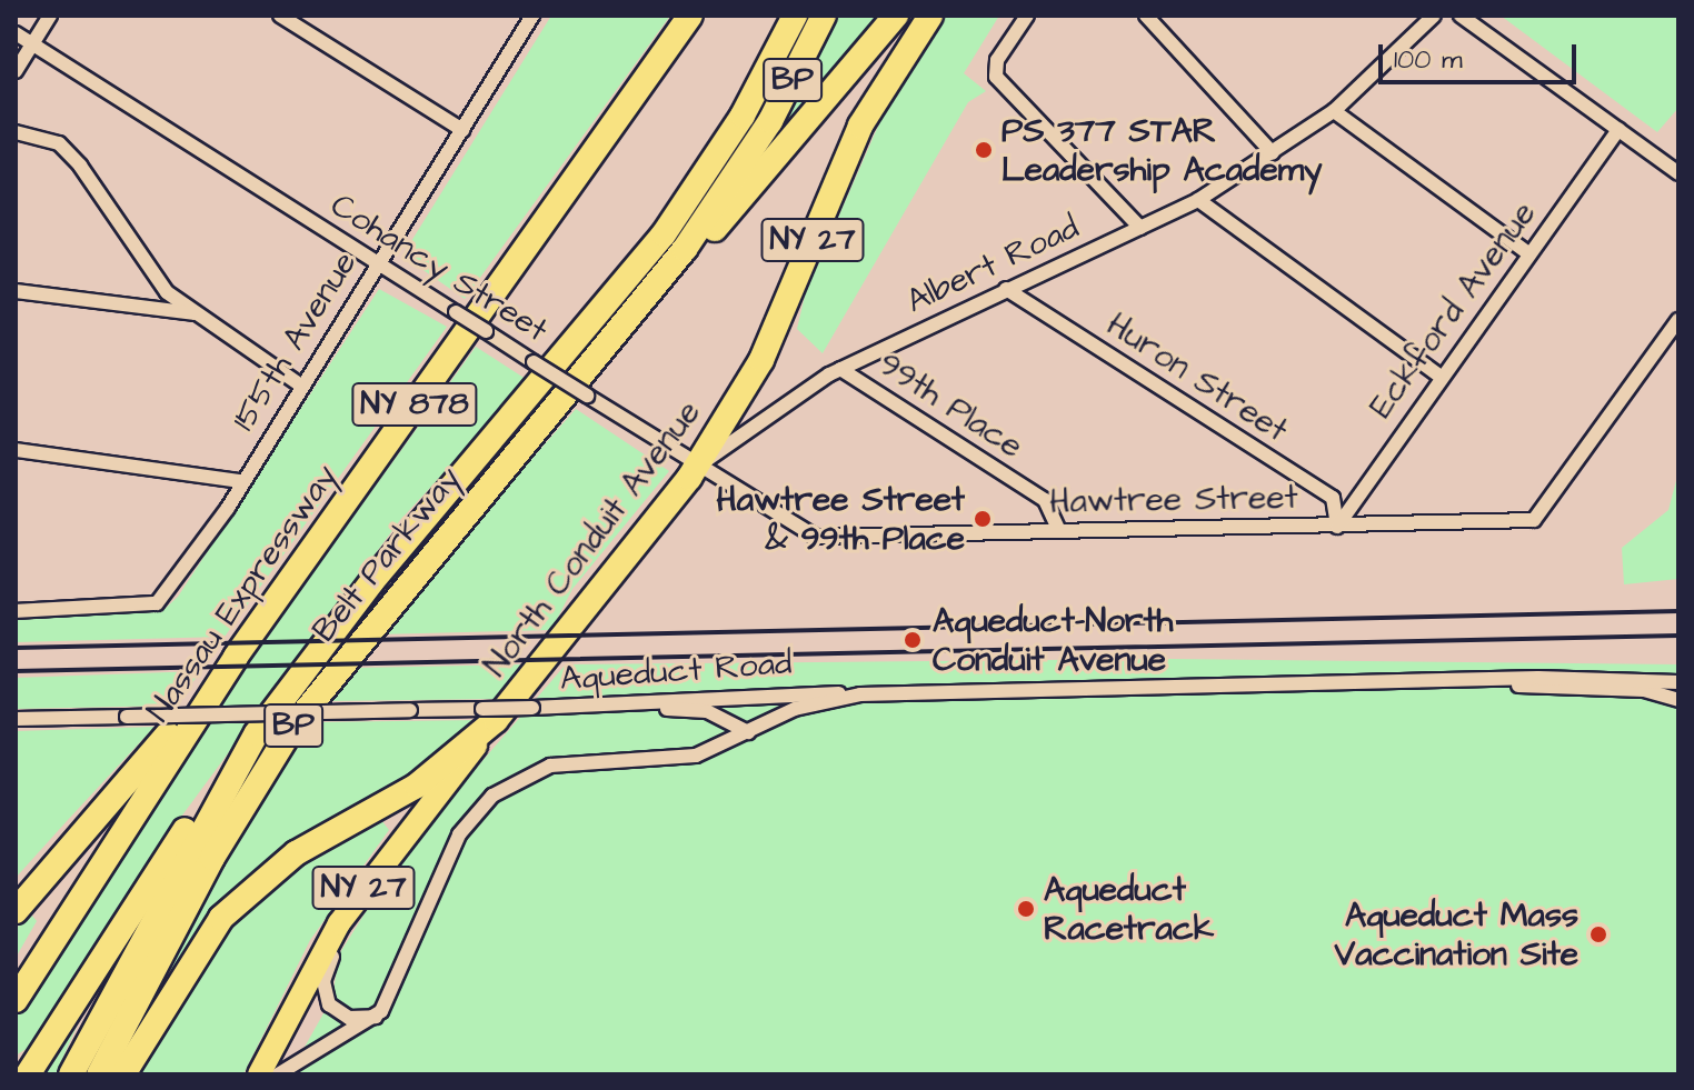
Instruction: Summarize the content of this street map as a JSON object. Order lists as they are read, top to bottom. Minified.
{"streets":{"highway":["BP","NY 27","NY 878","North Conduit Avenue","Belt Parkway","Nassau Expressway"],"street":["Albert Road","Cohancy Street","Eckford Avenue","155th Avenue","Huron Street","99th Place","Hawtree Street","Aqueduct Road"]},"crossings":[["Albert Road","Cohancy Street"],["Albert Road","Huron Street"],["Albert Road","99th Place"],["Albert Road","North Conduit Avenue"],["Cohancy Street","155th Avenue"],["Cohancy Street","Hawtree Street"],["Cohancy Street","North Conduit Avenue"],["Eckford Avenue","Huron Street"],["Eckford Avenue","Hawtree Street"],["Huron Street","Hawtree Street"],["99th Place","Hawtree Street"],["North Conduit Avenue","Aqueduct Road"]],"places":["PS 377 STAR Leadership Academy","Hawtree Street & 99th Place","Aqueduct–North Conduit Avenue","Aqueduct Racetrack","Aqueduct Mass Vaccination Site"],"scale_bar":"100 m"}
